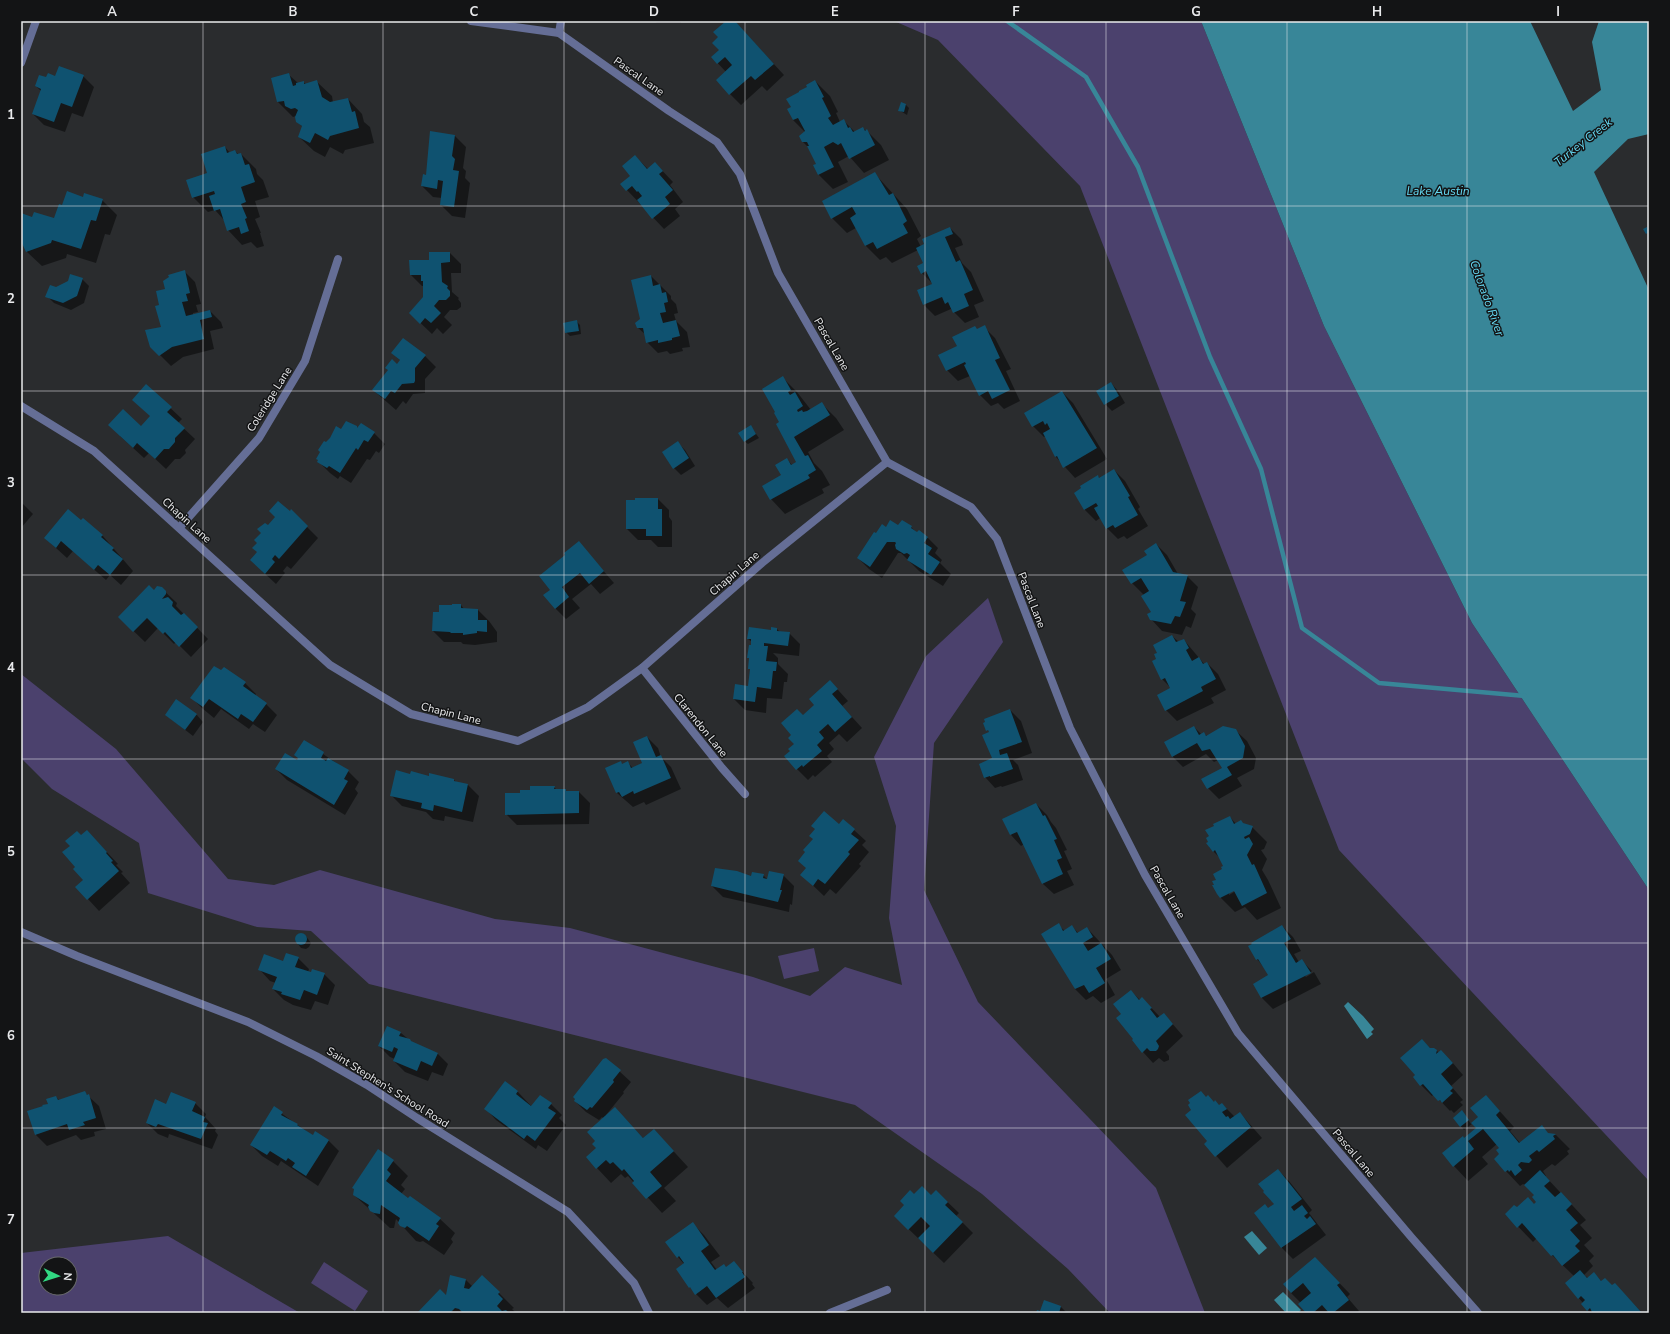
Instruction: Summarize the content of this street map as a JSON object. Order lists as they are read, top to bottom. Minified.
{"streets":{"street":["Pascal Lane","Coleridge Lane","Chapin Lane","Clarendon Lane","Saint Stephen's School Road"]},"crossings":[["Pascal Lane","Chapin Lane"],["Coleridge Lane","Chapin Lane"],["Chapin Lane","Clarendon Lane"]],"water":["Turkey Creek","Lake Austin","Colorado River"],"north":"right","grid":{"columns":["A","B","C","D","E","F","G","H","I"],"rows":["1","2","3","4","5","6","7"]}}
